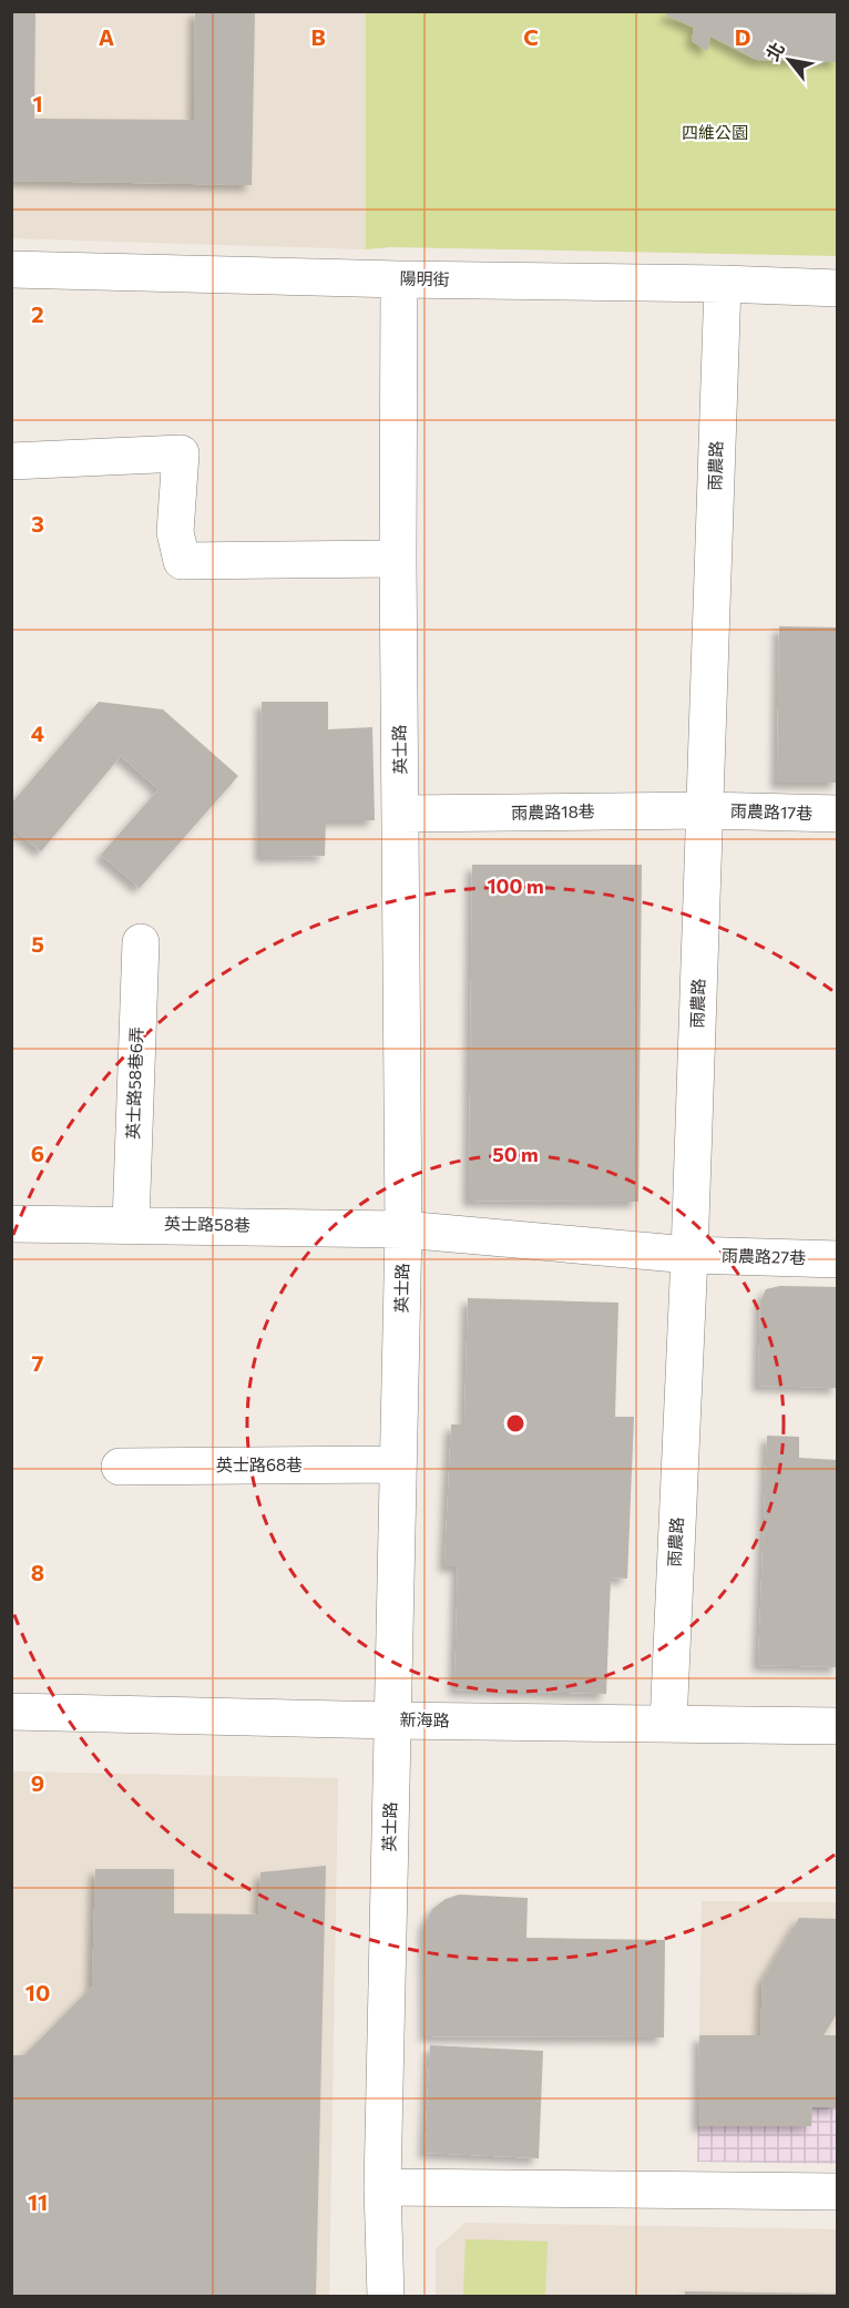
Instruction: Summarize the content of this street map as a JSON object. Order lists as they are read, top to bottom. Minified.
{"streets":{"street":["陽明街","雨農路","英士路","雨農路18巷","雨農路17巷","英士路58巷6弄","英士路58巷","雨農路27巷","英士路68巷","新海路"]},"crossings":[["陽明街","雨農路"],["陽明街","英士路"],["雨農路","雨農路18巷"],["雨農路","雨農路17巷"],["雨農路","英士路58巷"],["雨農路","雨農路27巷"],["雨農路","新海路"],["英士路","雨農路18巷"],["英士路","英士路58巷"],["英士路","英士路68巷"],["英士路","新海路"],["雨農路18巷","雨農路17巷"],["英士路58巷6弄","英士路58巷"],["英士路58巷","雨農路27巷"]],"parks":["四維公園"],"north":"top left","grid":{"columns":["A","B","C","D"],"rows":["1","2","3","4","5","6","7","8","9","10","11"]},"rings":["100 m","50 m"]}
